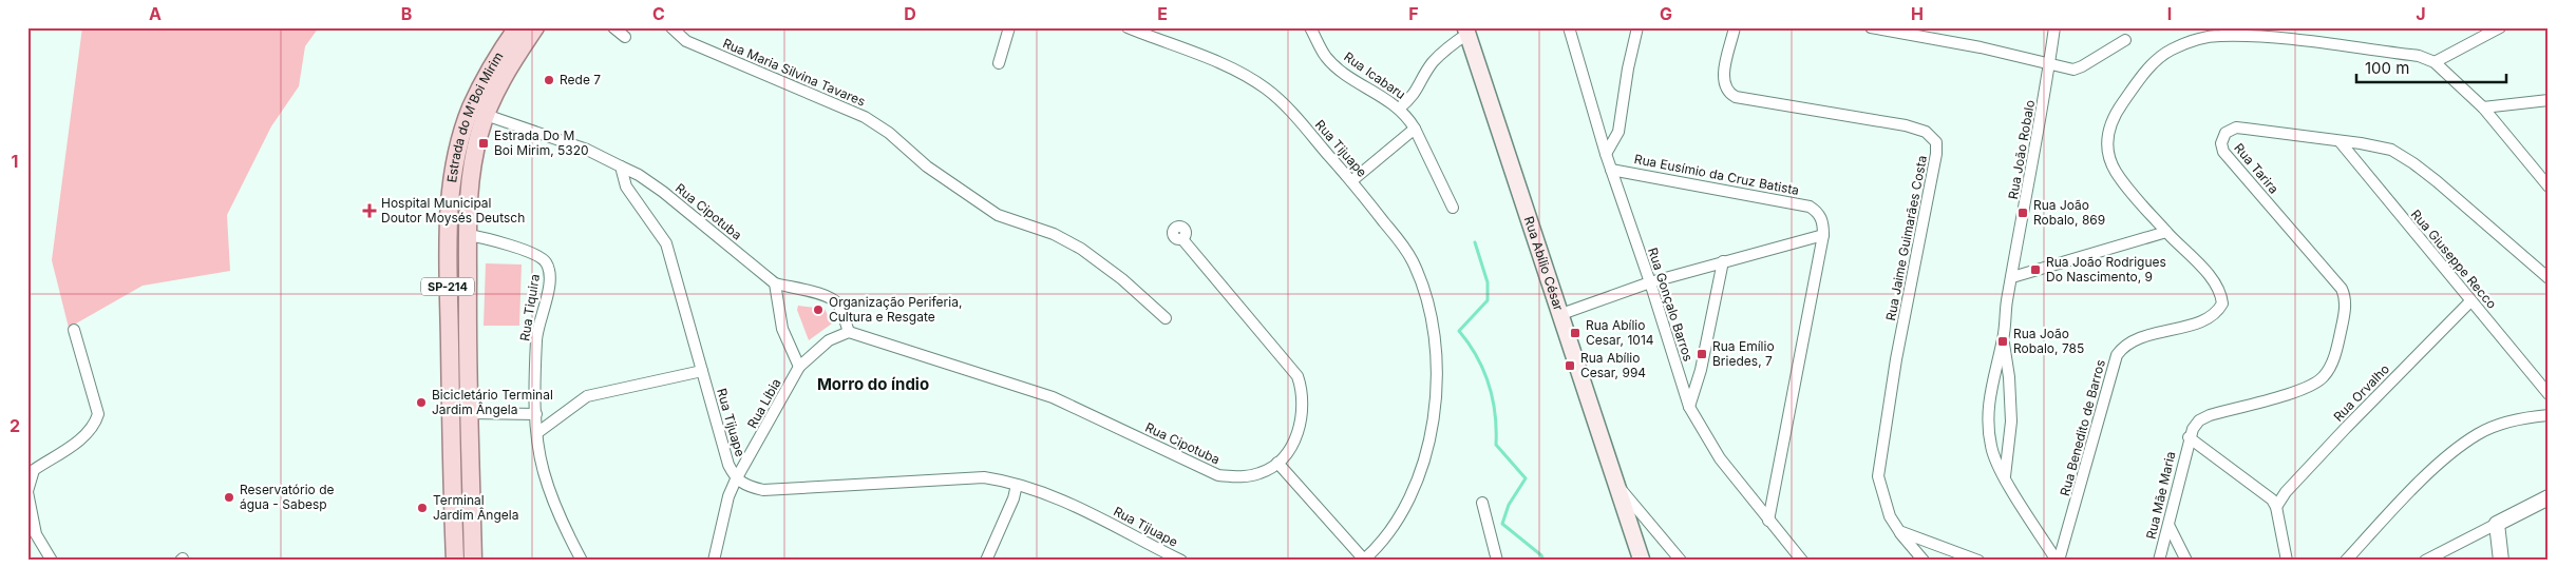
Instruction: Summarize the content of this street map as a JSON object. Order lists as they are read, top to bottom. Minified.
{"streets":{"main road":["Estrada do M'Boi Mirim","Rua Abílio César","SP-214"],"street":["Rua Maria Silvina Tavares","Rua Icabaru","Rua Tijuape","Rua João Robalo","Rua Tarira","Rua Eusímio da Cruz Batista","Rua Cipotuba","Rua Jaime Guimarães Costa","Rua Giuseppe Recco","Rua Gonçalo Barros","Rua Tiquira","Rua Orvalho","Rua Líbia","Rua Benedito de Barros","Rua Mãe Maria"]},"crossings":[["Estrada do M'Boi Mirim","Rua Tiquira"],["Rua Tijuape","Rua Cipotuba"],["Rua Tijuape","Rua Líbia"],["Rua João Robalo","Rua Benedito de Barros"],["Rua Tarira","Rua Giuseppe Recco"],["Rua Tarira","Rua Mãe Maria"],["Rua Eusímio da Cruz Batista","Rua Gonçalo Barros"],["Rua Giuseppe Recco","Rua Orvalho"]],"districts":["Morro do índio"],"places":{"other":["Rede 7","Organização Periferia, Cultura e Resgate","Bicicletário Terminal Jardim Ângela","Reservatório de água - Sabesp","Terminal Jardim Ângela"],"transit":["Estrada Do M Boi Mirim, 5320","Rua João Robalo, 869","Rua João Rodrigues Do Nascimento, 9","Rua Abílio Cesar, 1014","Rua João Robalo, 785","Rua Emílio Briedes, 7","Rua Abílio Cesar, 994"],"health":["Hospital Municipal Doutor Moysés Deutsch"]},"scale_bar":"100 m","grid":{"columns":["A","B","C","D","E","F","G","H","I","J"],"rows":["1","2"]}}
